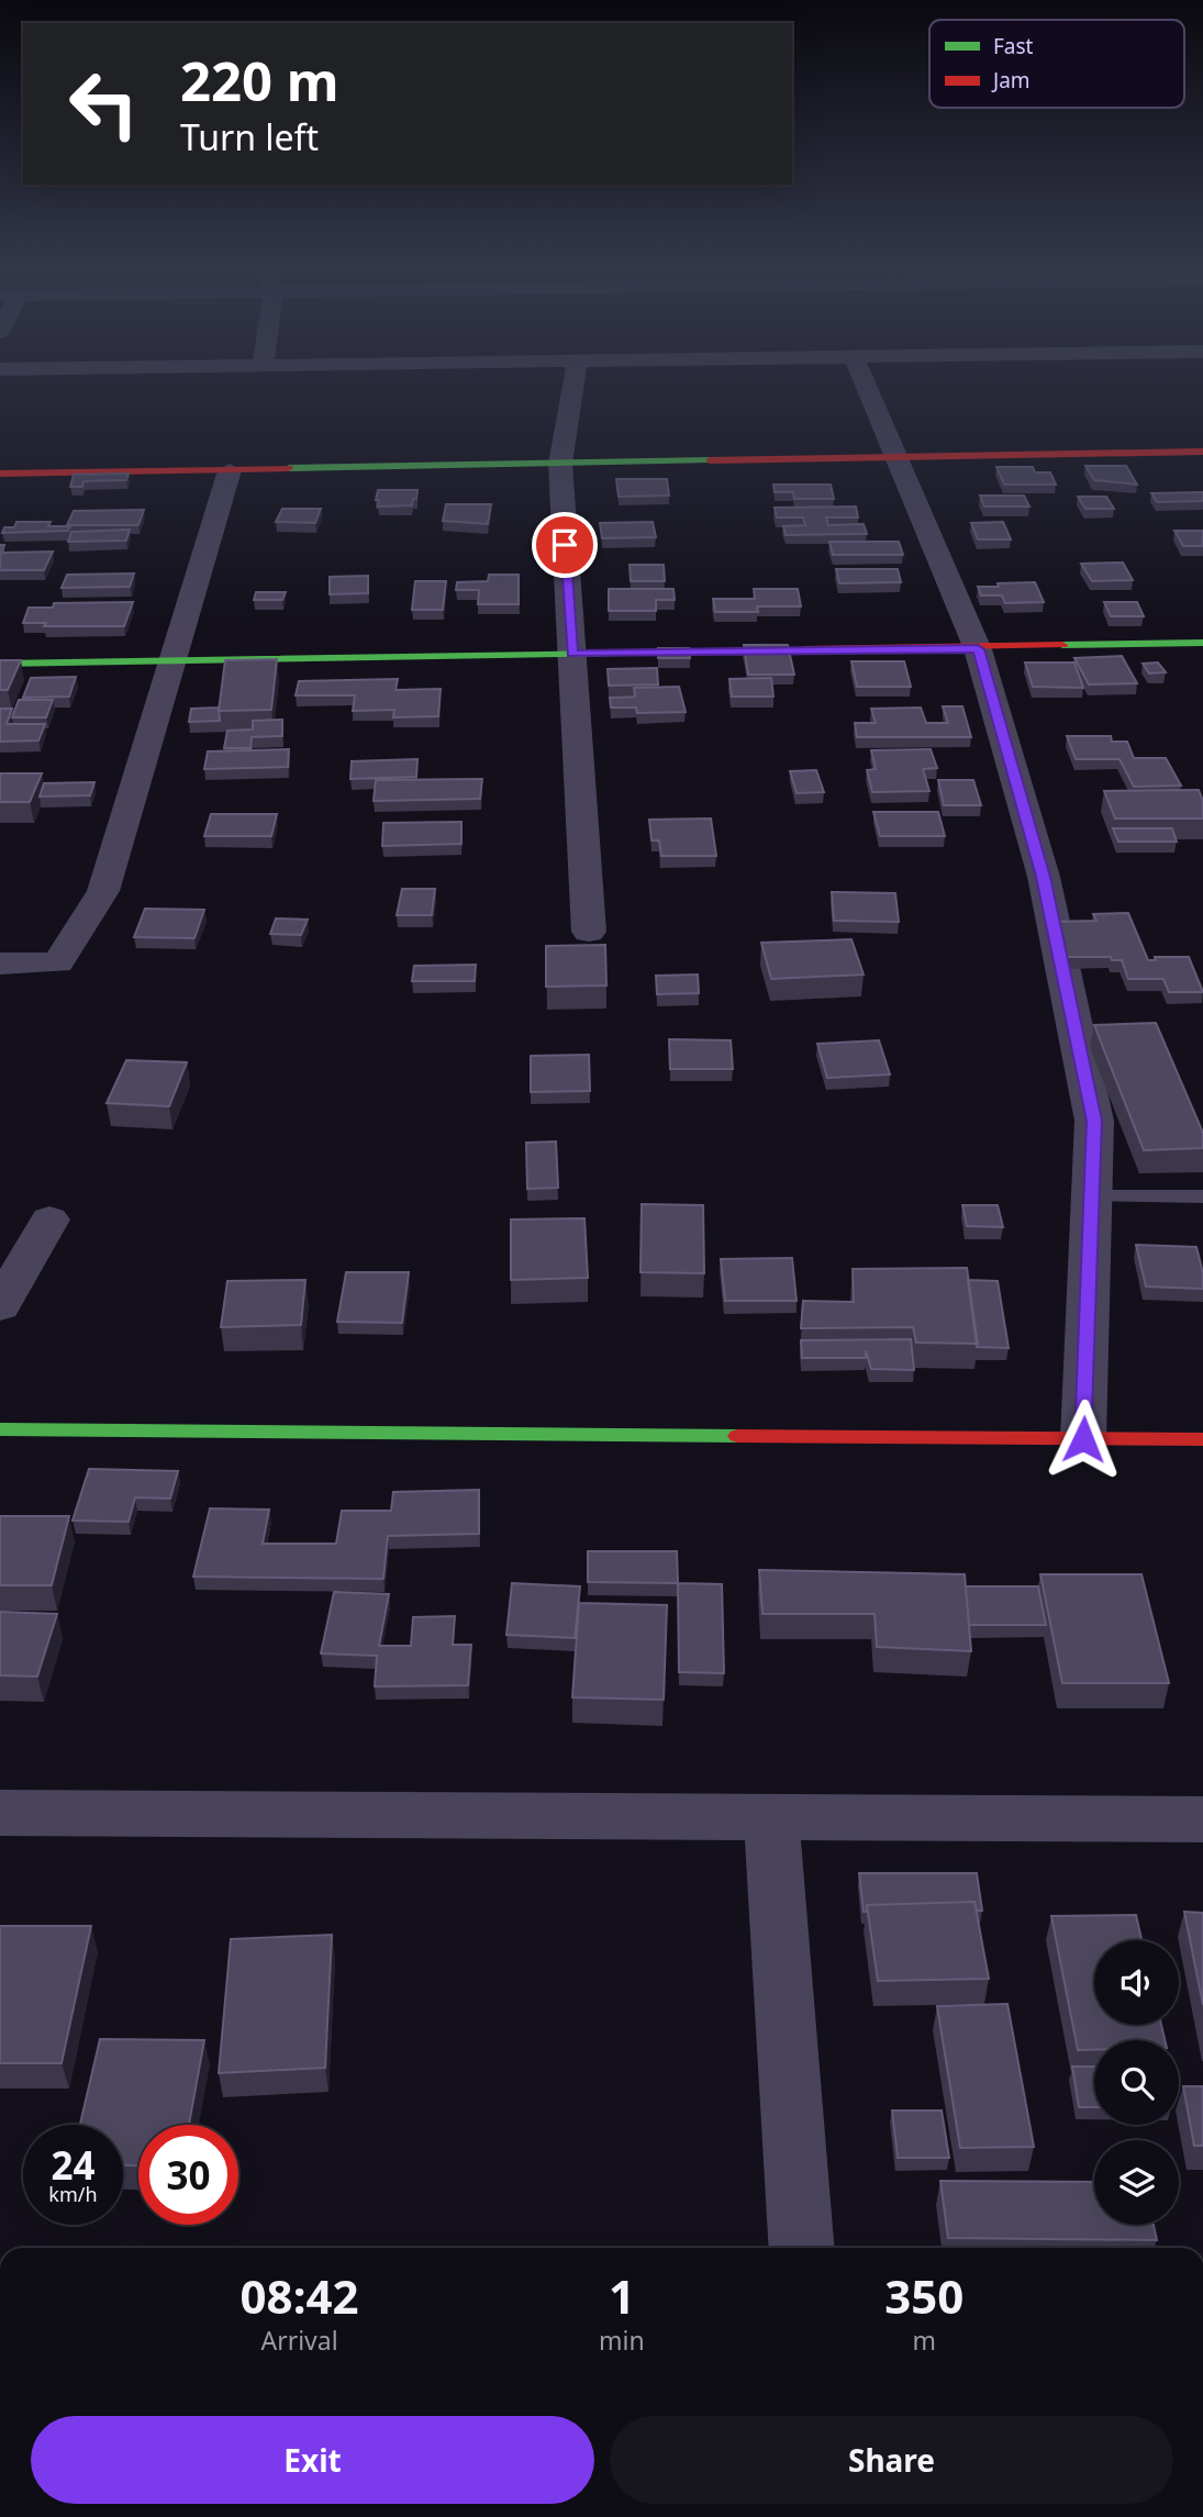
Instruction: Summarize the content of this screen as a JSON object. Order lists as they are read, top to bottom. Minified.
{"legend":["Fast","Jam"],"page":{"turn":["220 m","Turn left"],"speed":"24 km/h","limit":"30","eta":["08:42","Arrival","1","min","350","m"],"buttons":["Exit","Share"]}}
